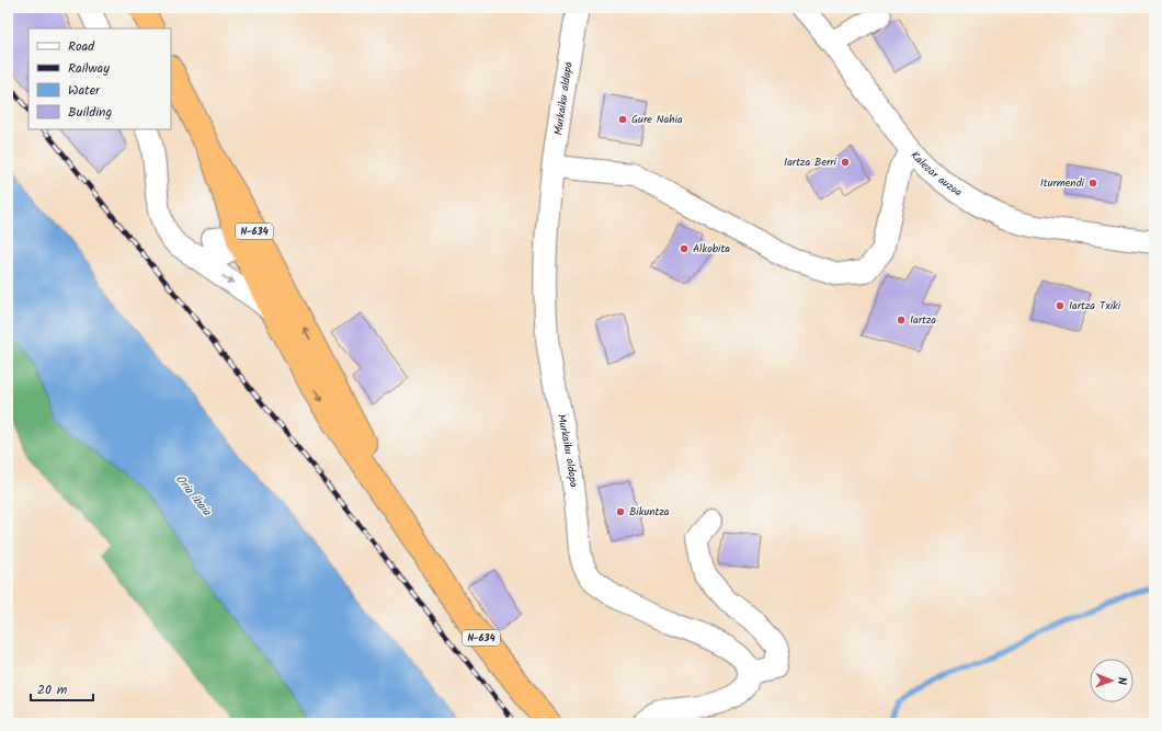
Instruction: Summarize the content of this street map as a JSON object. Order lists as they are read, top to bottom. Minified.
{"streets":{"highway":["N-634"],"street":["Murkaiku aldapa","Kalezar auzoa"]},"water":["Oria ibaia"],"places":["Gure Nahia","Iartza Berri","Iturmendi","Alkobita","Iartza Txiki","Iartza","Bikuntza"],"legend":["Road","Railway","Water","Building"],"scale_bar":"20 m","north":"right"}
